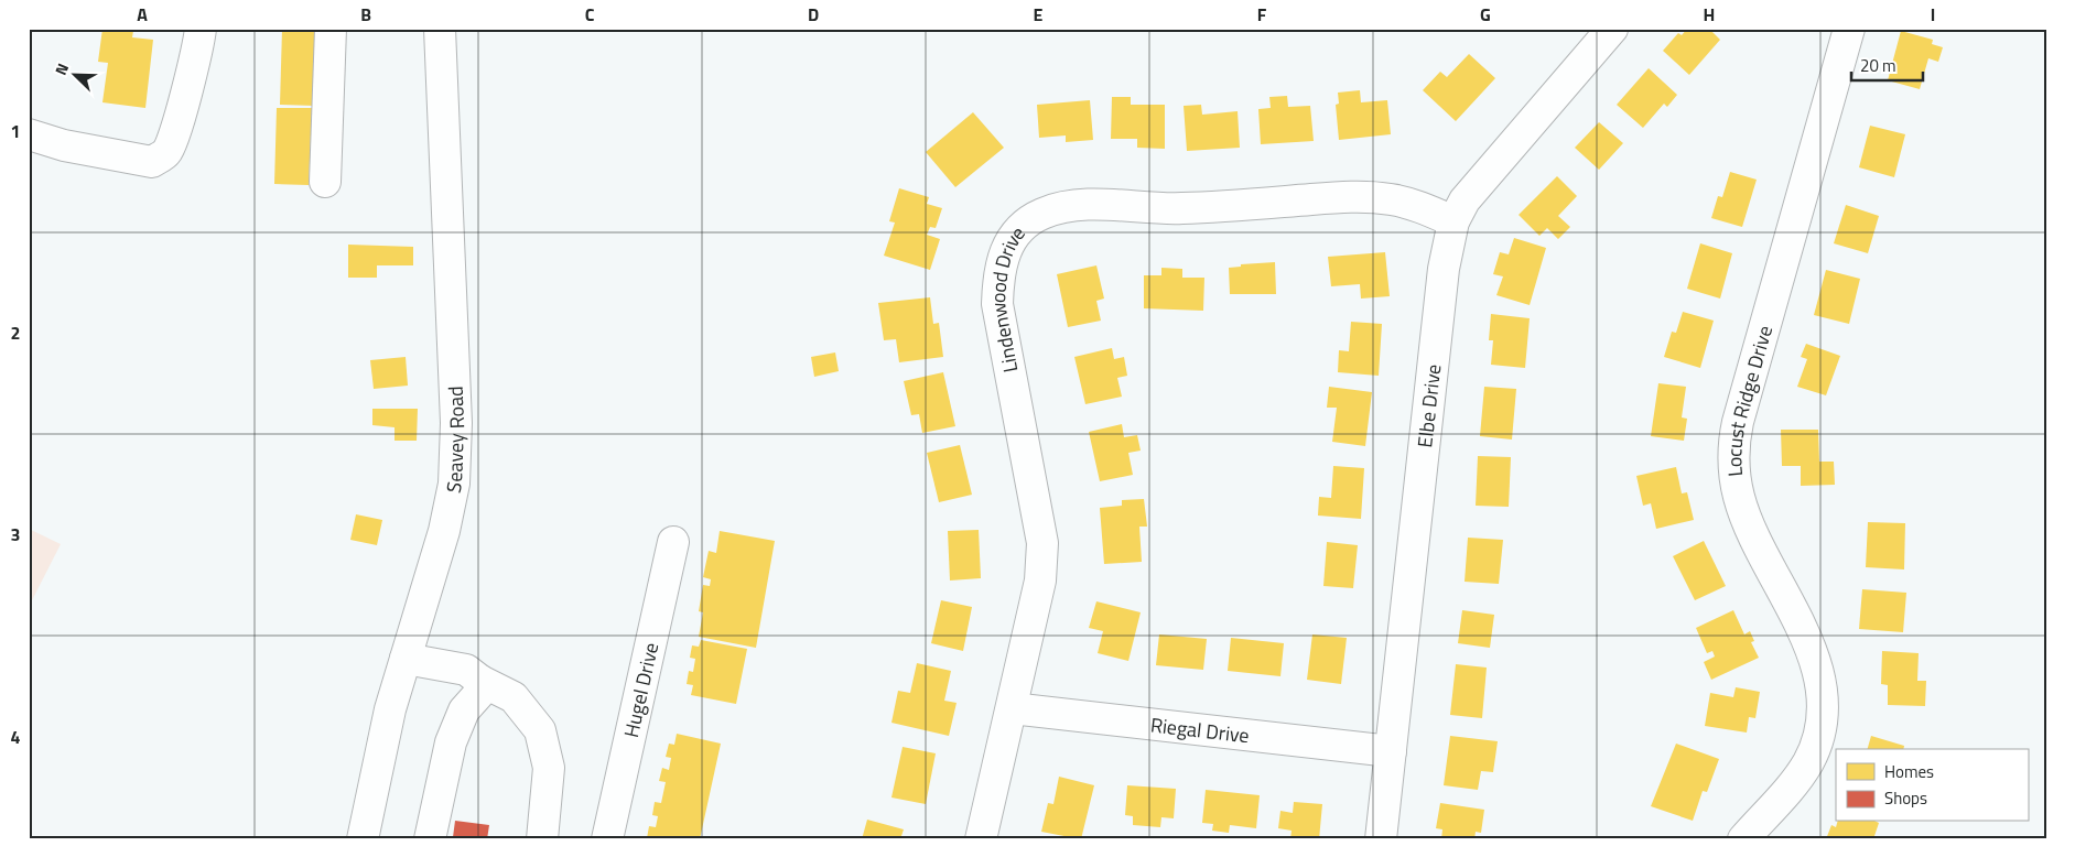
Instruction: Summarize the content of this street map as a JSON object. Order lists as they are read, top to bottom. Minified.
{"streets":{"street":["Lindenwood Drive","Locust Ridge Drive","Elbe Drive","Seavey Road","Hugel Drive","Riegal Drive"]},"crossings":[["Lindenwood Drive","Elbe Drive"],["Lindenwood Drive","Riegal Drive"],["Elbe Drive","Riegal Drive"]],"legend":["Homes","Shops"],"scale_bar":"20 m","north":"top left","grid":{"columns":["A","B","C","D","E","F","G","H","I"],"rows":["1","2","3","4"]}}
